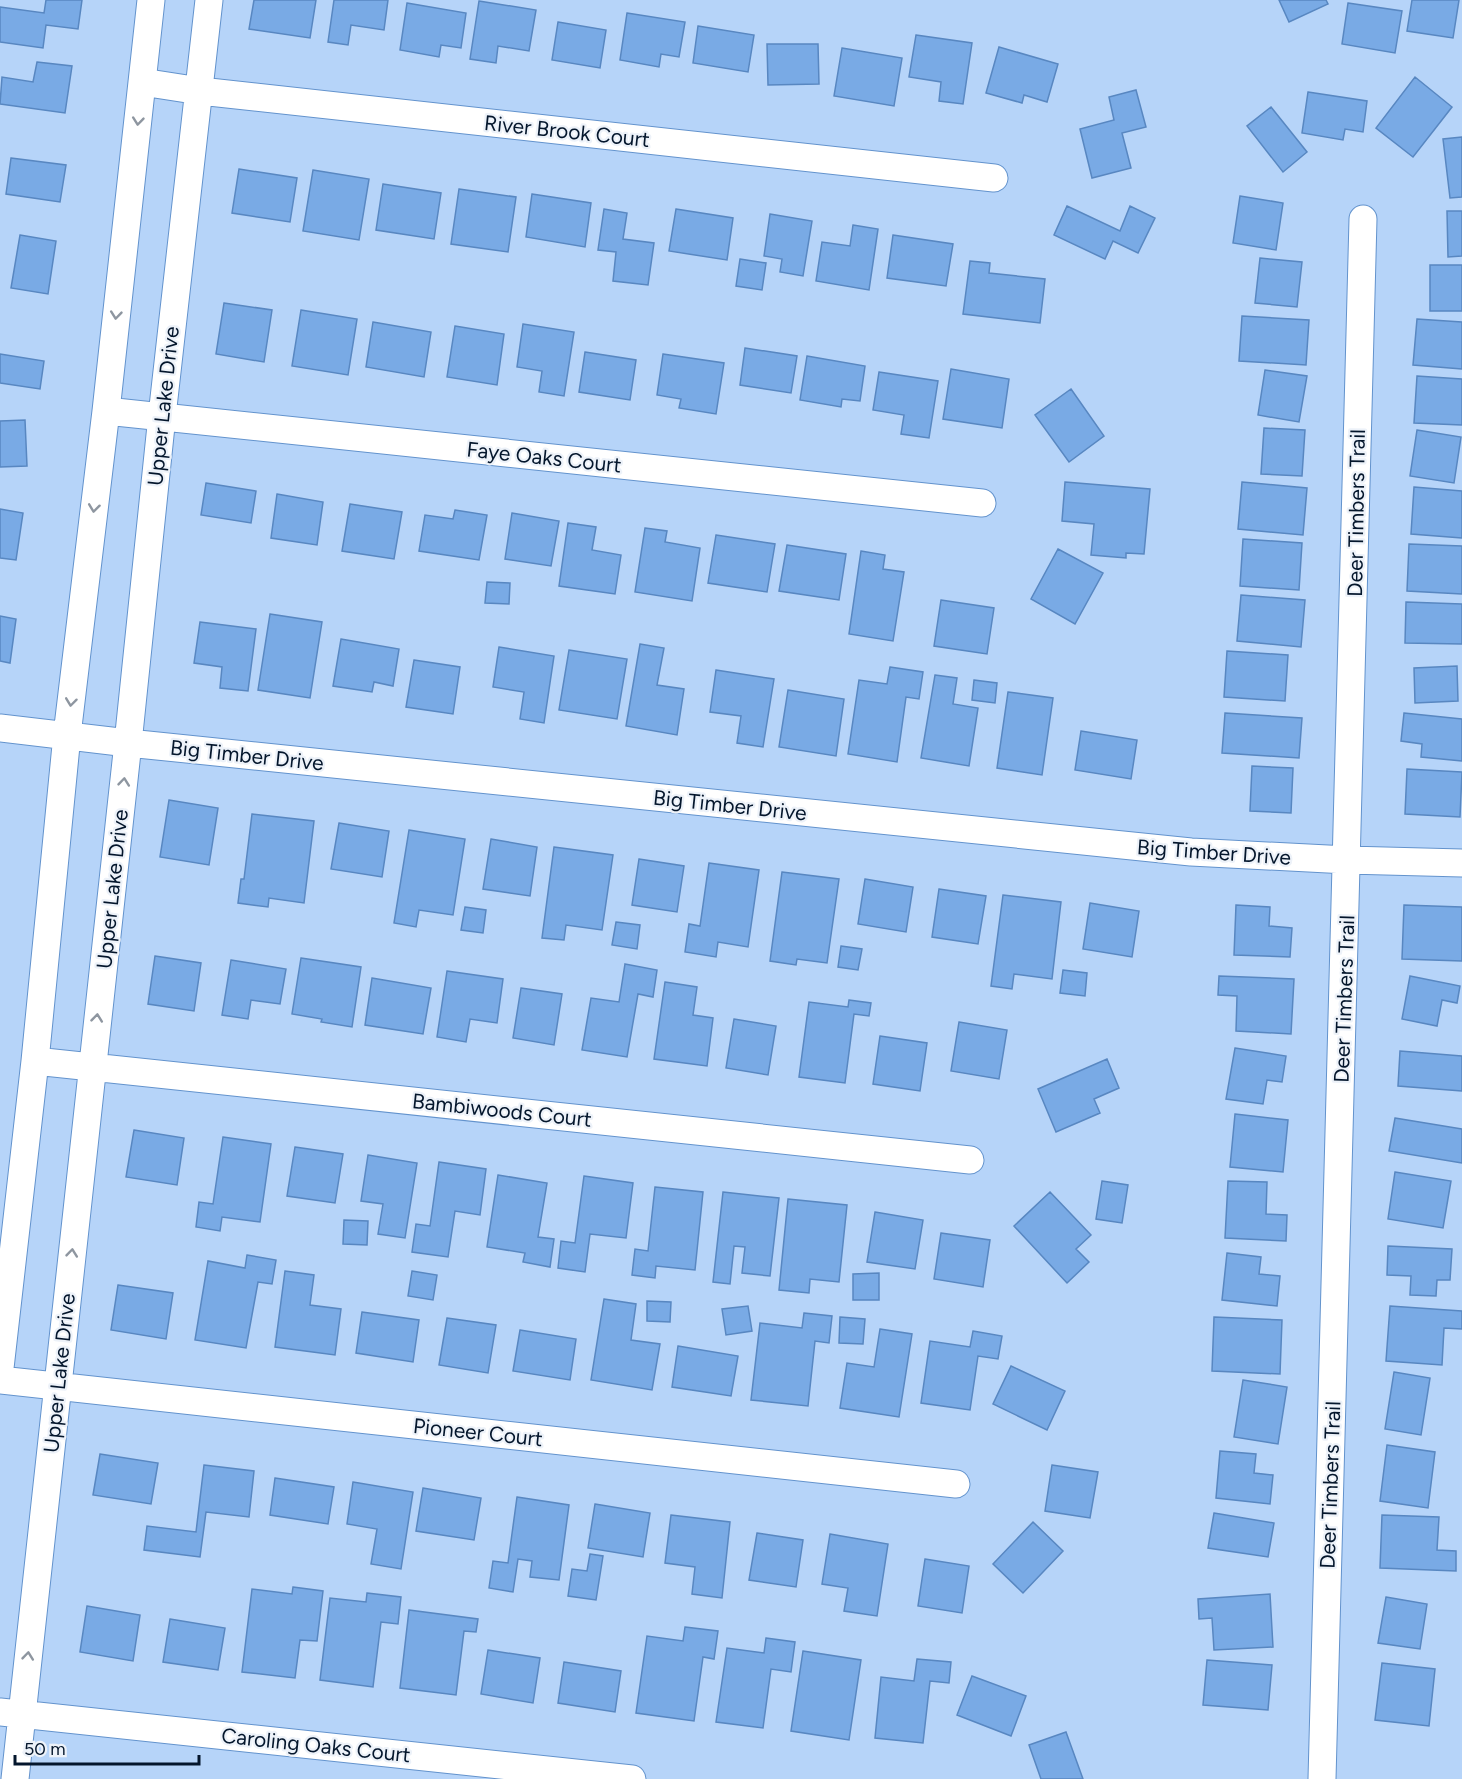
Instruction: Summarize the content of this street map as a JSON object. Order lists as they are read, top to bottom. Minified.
{"streets":{"street":["River Brook Court","Upper Lake Drive","Faye Oaks Court","Deer Timbers Trail","Big Timber Drive","Bambiwoods Court","Pioneer Court","Caroling Oaks Court"]},"crossings":[["River Brook Court","Upper Lake Drive"],["Upper Lake Drive","Faye Oaks Court"],["Upper Lake Drive","Big Timber Drive"],["Upper Lake Drive","Bambiwoods Court"],["Upper Lake Drive","Pioneer Court"],["Upper Lake Drive","Caroling Oaks Court"],["Deer Timbers Trail","Big Timber Drive"]],"scale_bar":"50 m"}
